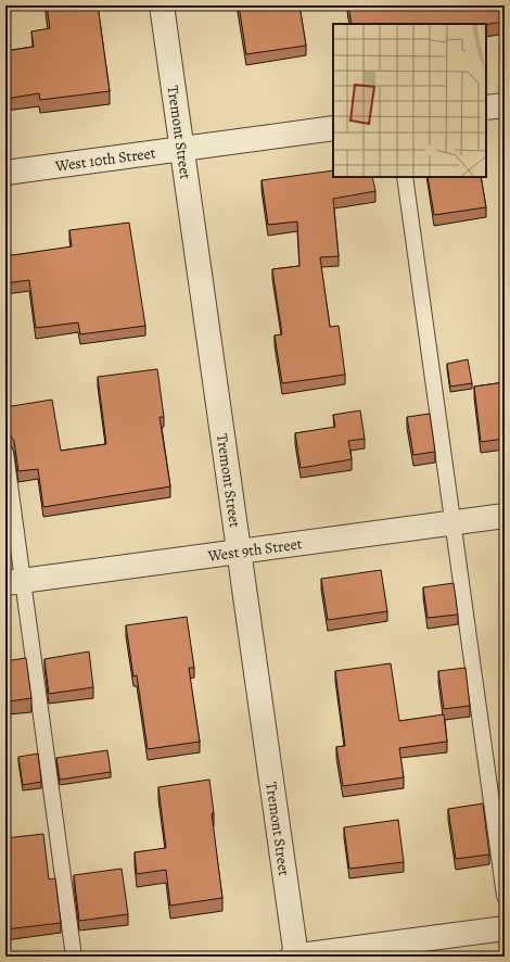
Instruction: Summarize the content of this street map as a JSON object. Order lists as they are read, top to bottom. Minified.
{"streets":{"street":["Tremont Street","West 10th Street","West 9th Street"]},"crossings":[["Tremont Street","West 10th Street"],["Tremont Street","West 9th Street"]]}
